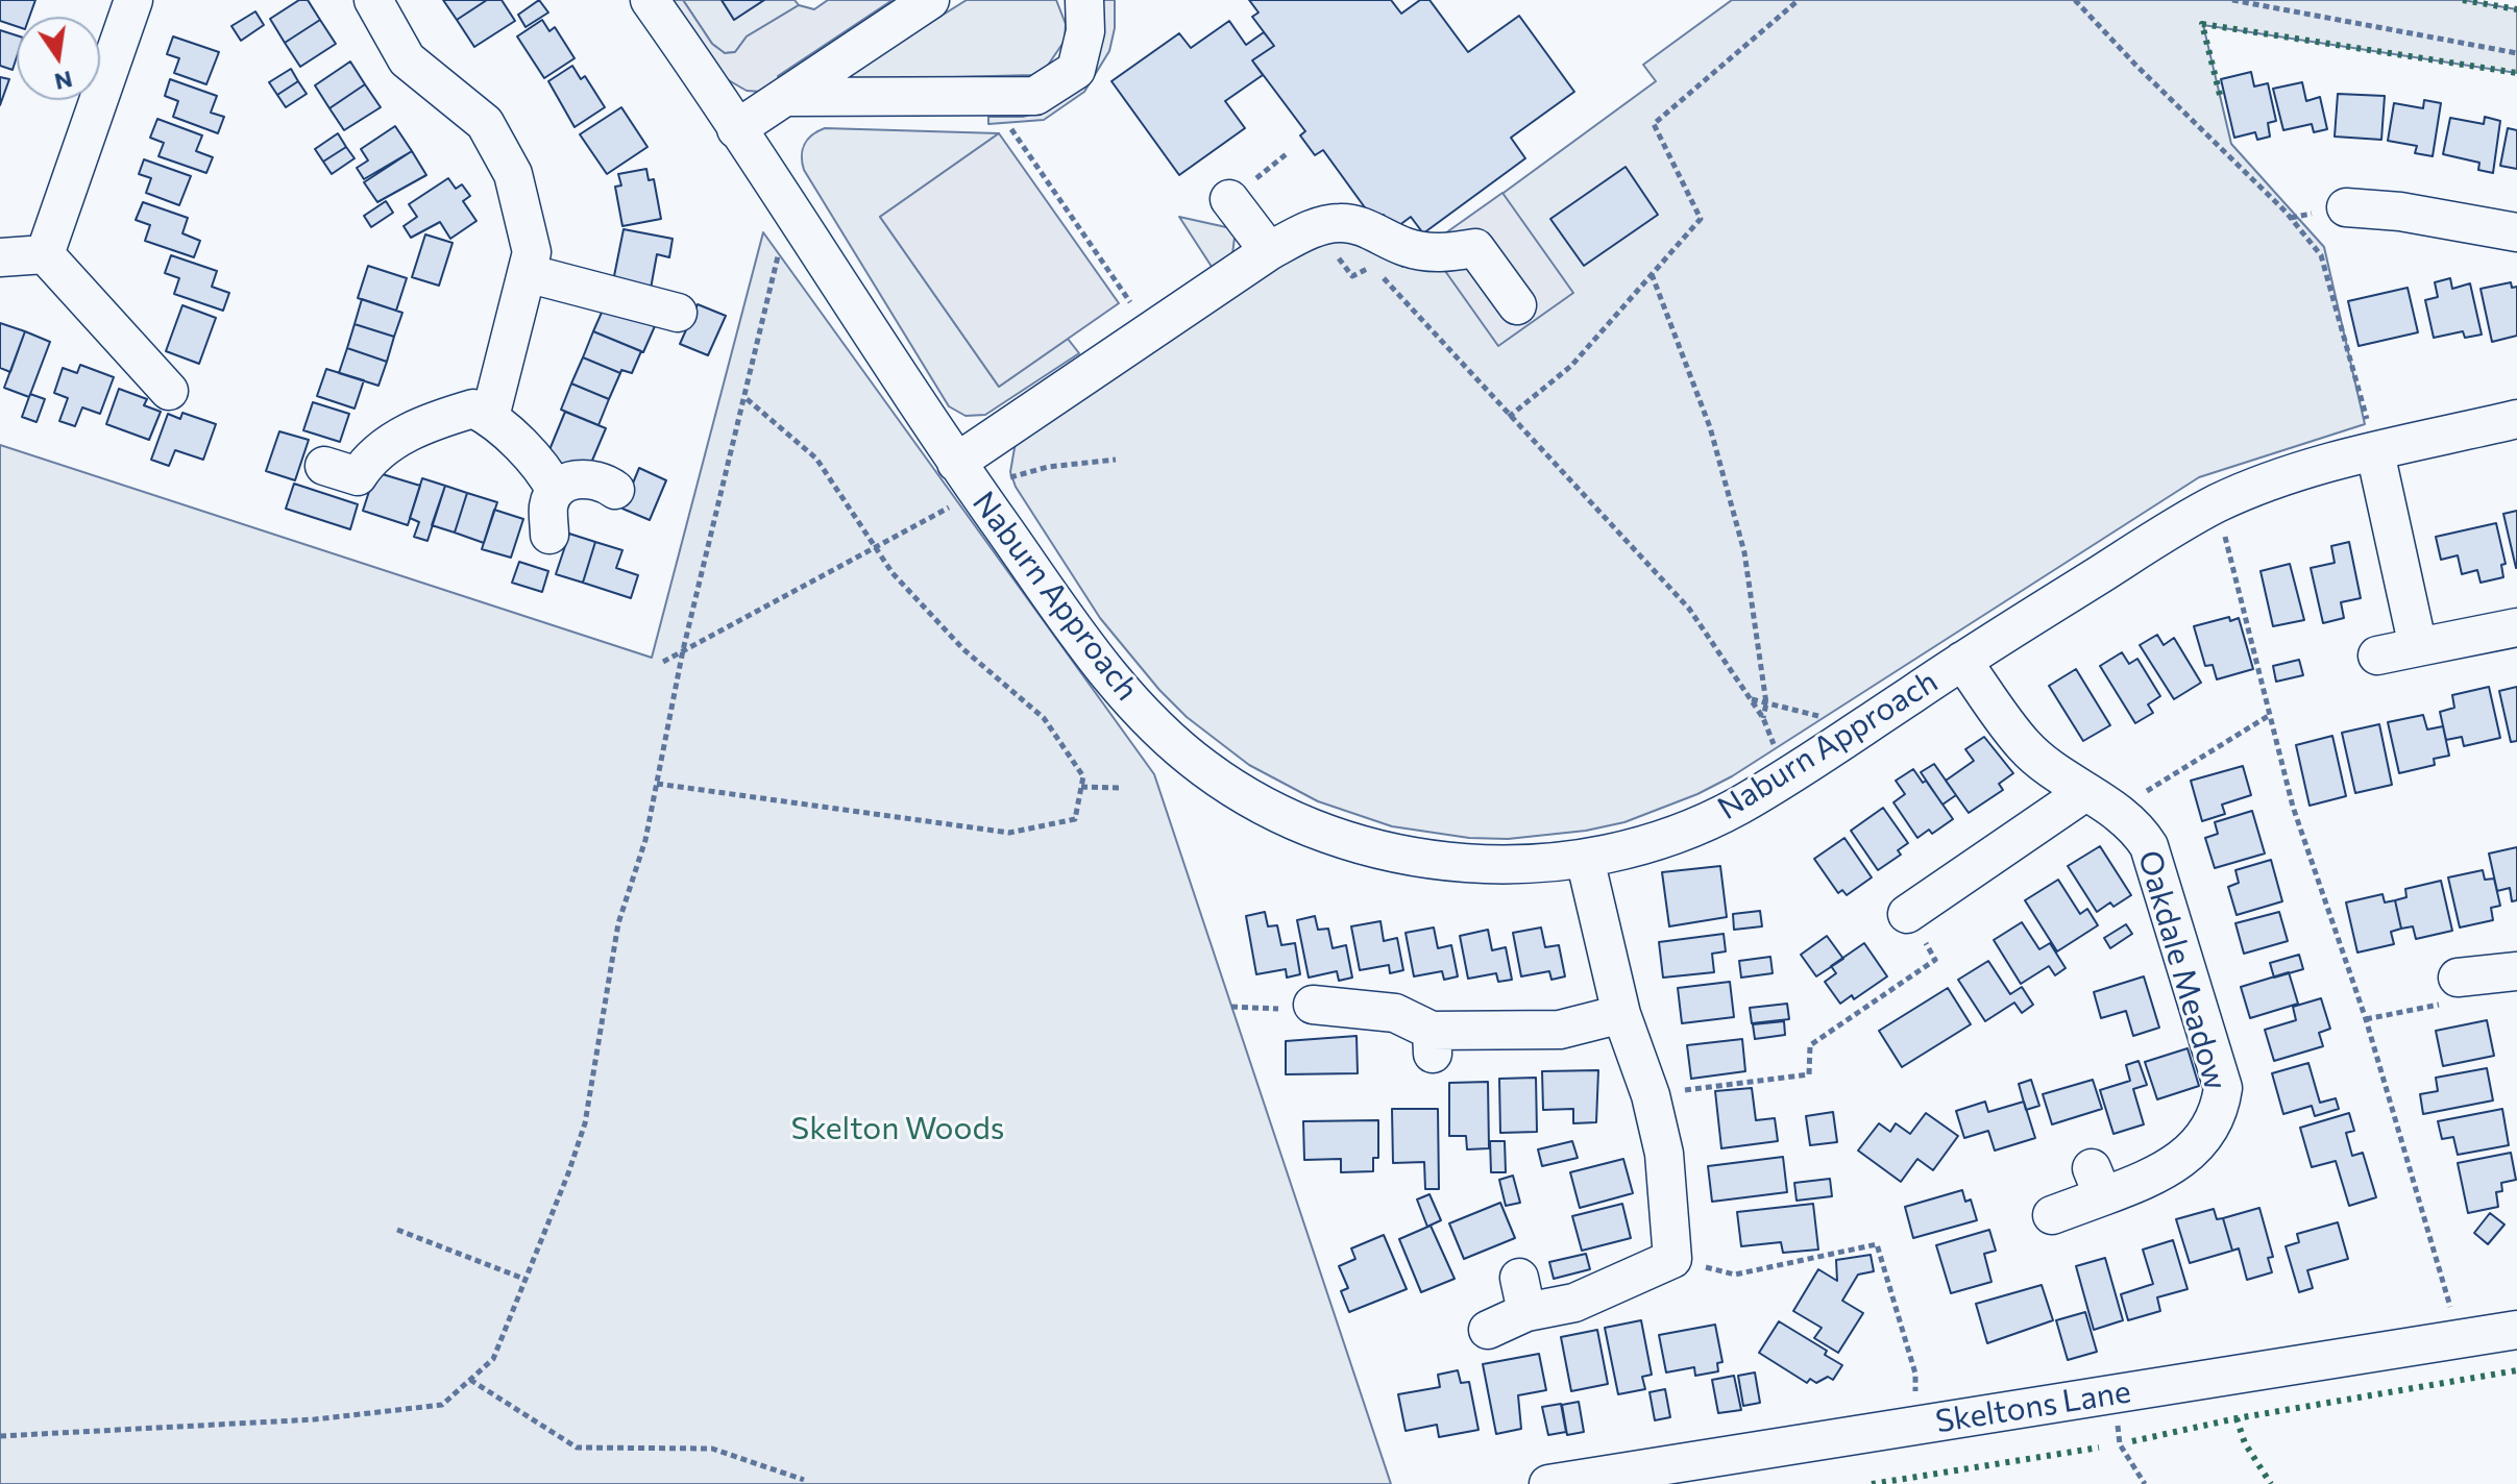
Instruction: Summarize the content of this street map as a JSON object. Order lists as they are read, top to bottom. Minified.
{"streets":{"street":["Naburn Approach","Oakdale Meadow","Skeltons Lane"]},"crossings":[["Naburn Approach","Oakdale Meadow"]],"parks":["Skelton Woods"],"north":"bottom"}
